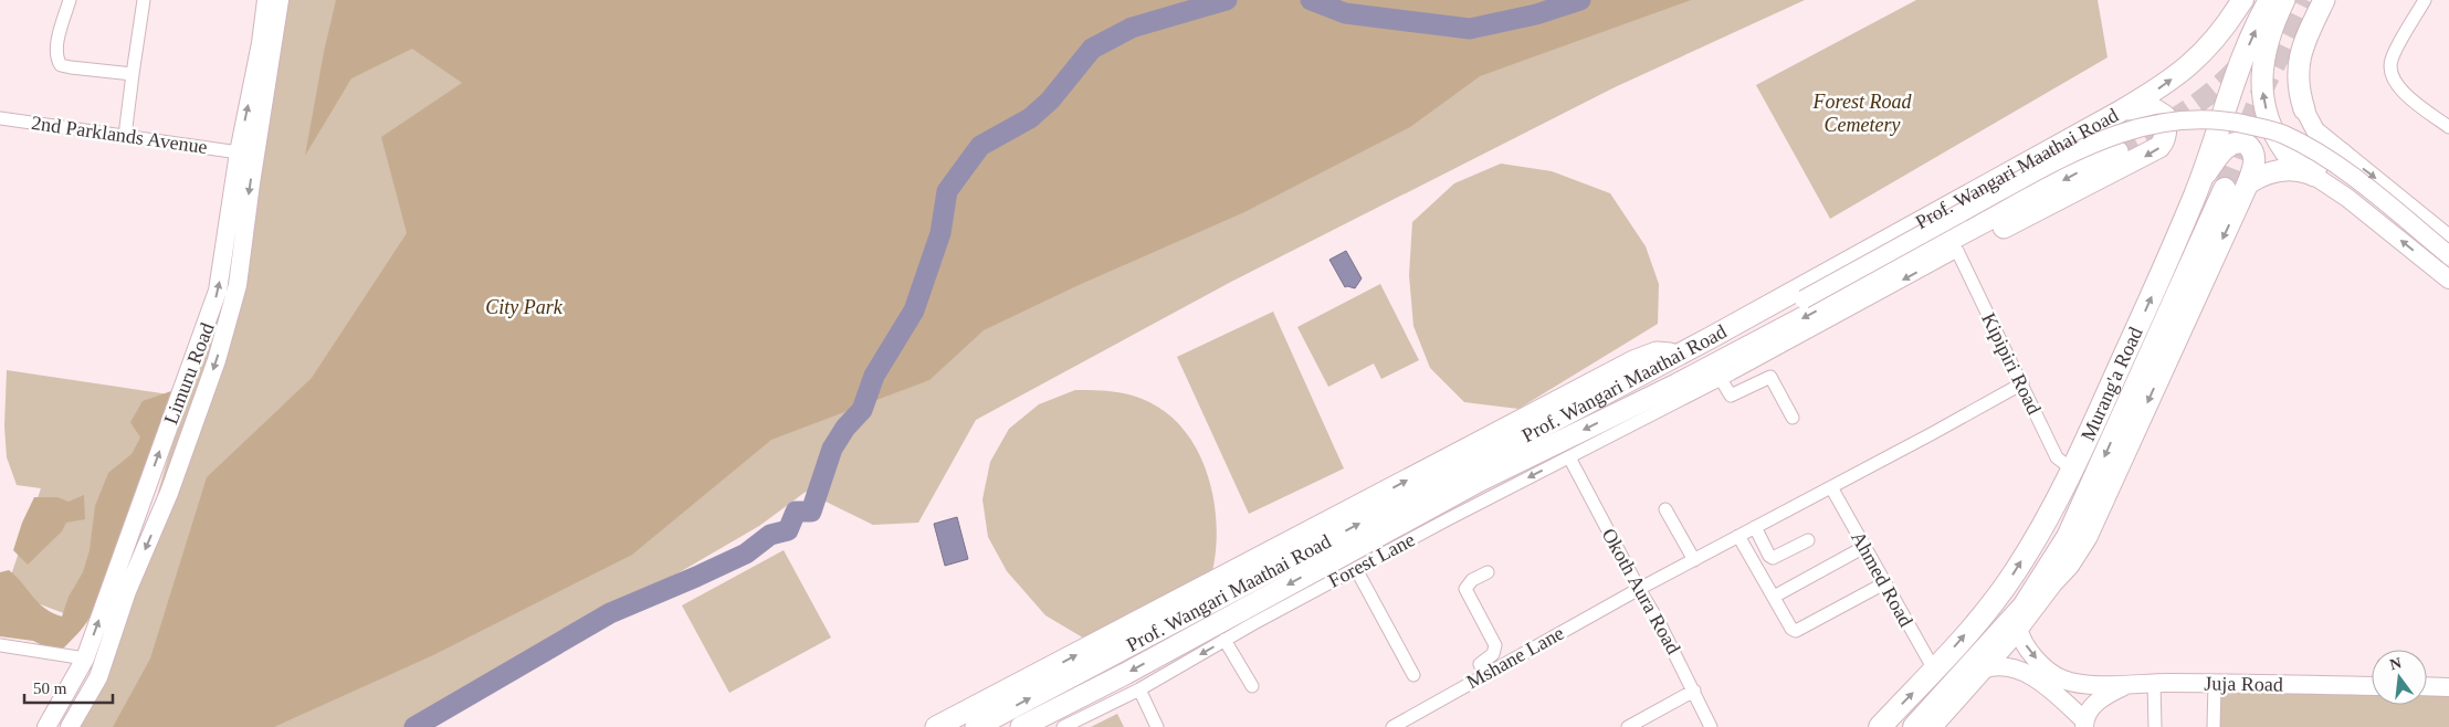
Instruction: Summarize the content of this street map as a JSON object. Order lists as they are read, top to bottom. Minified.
{"streets":{"highway":["Murang'a Road"],"main road":["Prof. Wangari Maathai Road","Limuru Road","Juja Road"],"street":["2nd Parklands Avenue","Kipipiri Road","Forest Lane","Ahmed Road","Okoth Aura Road","Mshane Lane"]},"crossings":[["2nd Parklands Avenue","Limuru Road"],["Prof. Wangari Maathai Road","Kipipiri Road"],["Prof. Wangari Maathai Road","Forest Lane"],["Kipipiri Road","Murang'a Road"],["Kipipiri Road","Mshane Lane"],["Murang'a Road","Ahmed Road"],["Murang'a Road","Juja Road"],["Forest Lane","Okoth Aura Road"],["Ahmed Road","Mshane Lane"],["Okoth Aura Road","Mshane Lane"]],"one_way":["Forest Lane"],"parks":["Forest Road Cemetery","City Park"],"scale_bar":"50 m","north":"top"}
